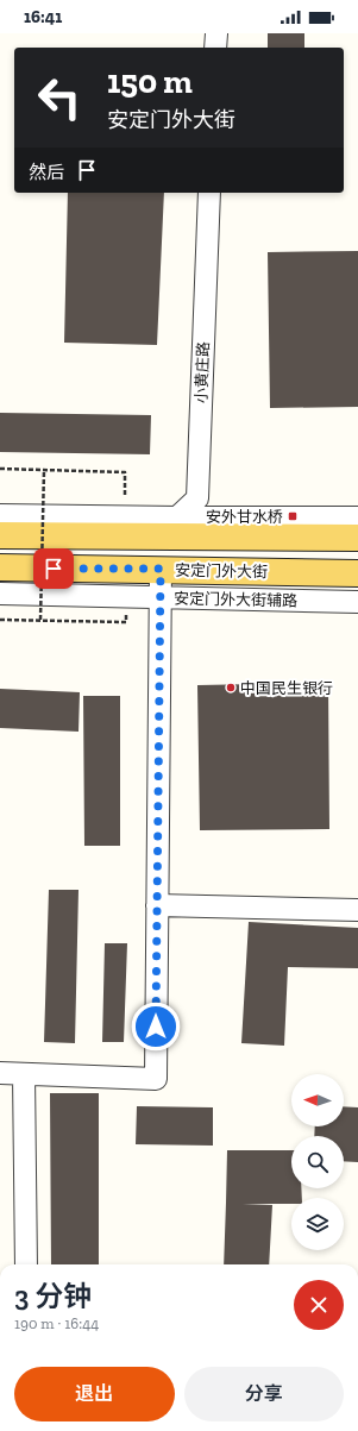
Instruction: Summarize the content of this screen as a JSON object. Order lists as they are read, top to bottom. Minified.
{"streets":{"main road":["安定门外大街"],"street":["小黄庄路","安定门外大街辅路"]},"places":{"transit":["安外甘水桥"],"other":["中国民生银行"]},"north":"left","page":{"status":"16:41","turn":["150 m","安定门外大街"],"then":"然后","heading":["3 分钟","190 m · 16:44"],"buttons":["退出","分享"]}}
